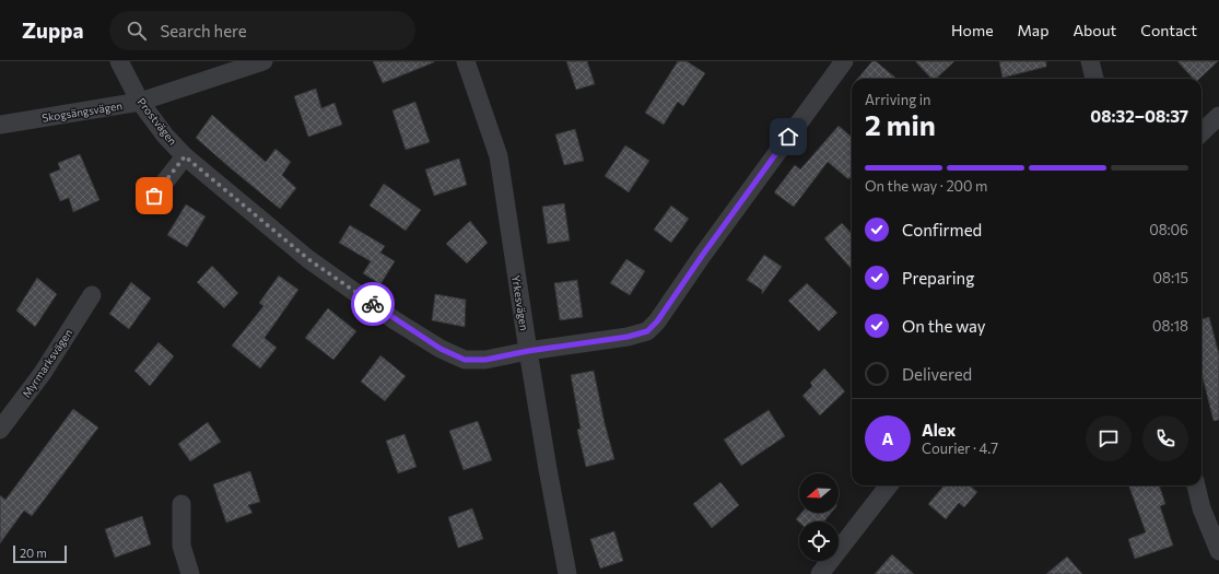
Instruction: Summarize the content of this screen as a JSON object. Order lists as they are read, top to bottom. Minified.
{"streets":{"street":["Skogsängsvägen","Prostvägen","Yrkesvägen","Myrmarksvägen"]},"crossings":[["Skogsängsvägen","Prostvägen"],["Prostvägen","Yrkesvägen"]],"scale_bar":"20 m","north":"left","page":{"header":"Zuppa","search":"Search here","nav":["Home","Map","About","Contact"],"heading":["2 min","Arriving in","08:32–08:37"],"panel":["Alex","Courier · 4.7"],"bar":"On the way · 200 m","list":[["Confirmed","08:06"],["Preparing","08:15"],["On the way","08:18"],"Delivered"],"round":"A","scale":"20 m"}}
